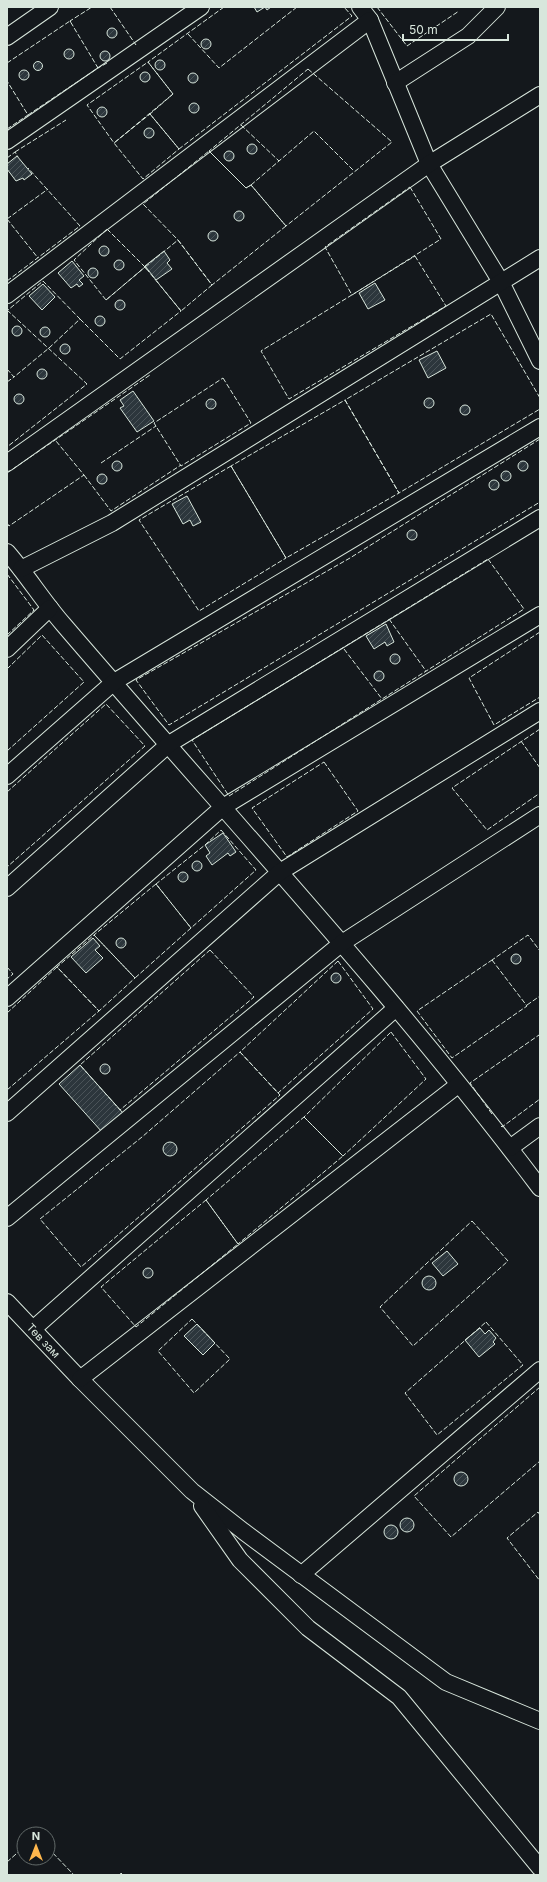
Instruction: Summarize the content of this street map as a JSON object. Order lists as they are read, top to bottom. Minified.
{"streets":{"street":["Төв зам"]},"scale_bar":"50 m","north":"top"}
